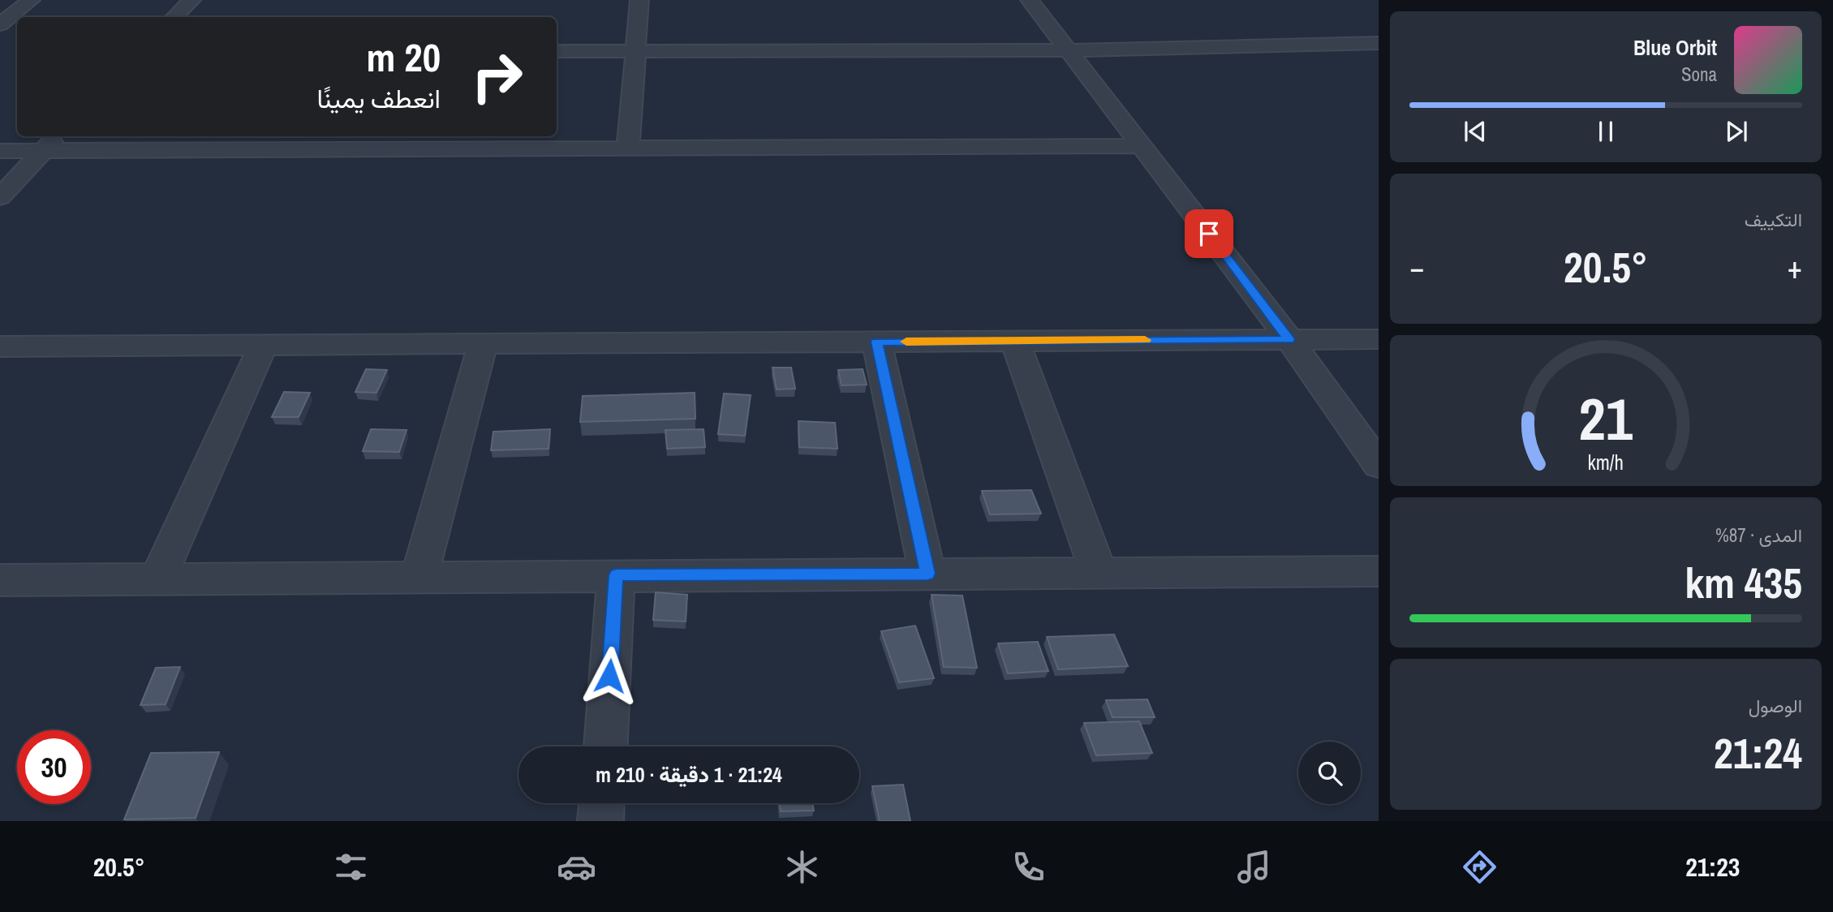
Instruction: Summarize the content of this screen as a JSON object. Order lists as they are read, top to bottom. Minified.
{"page":{"turn":["20 m","انعطف يمينًا"],"song":["Blue Orbit","Sona"],"tile":["التكييف",["المدى · 87%","435 km"],["الوصول","21:24"]],"heat":["−","20.5°","+"],"limit":"30","trip":"21:24 · 1 دقيقة · 210 m","tabs":["21:23","20.5°"],"gauge":["21","km/h"]}}
